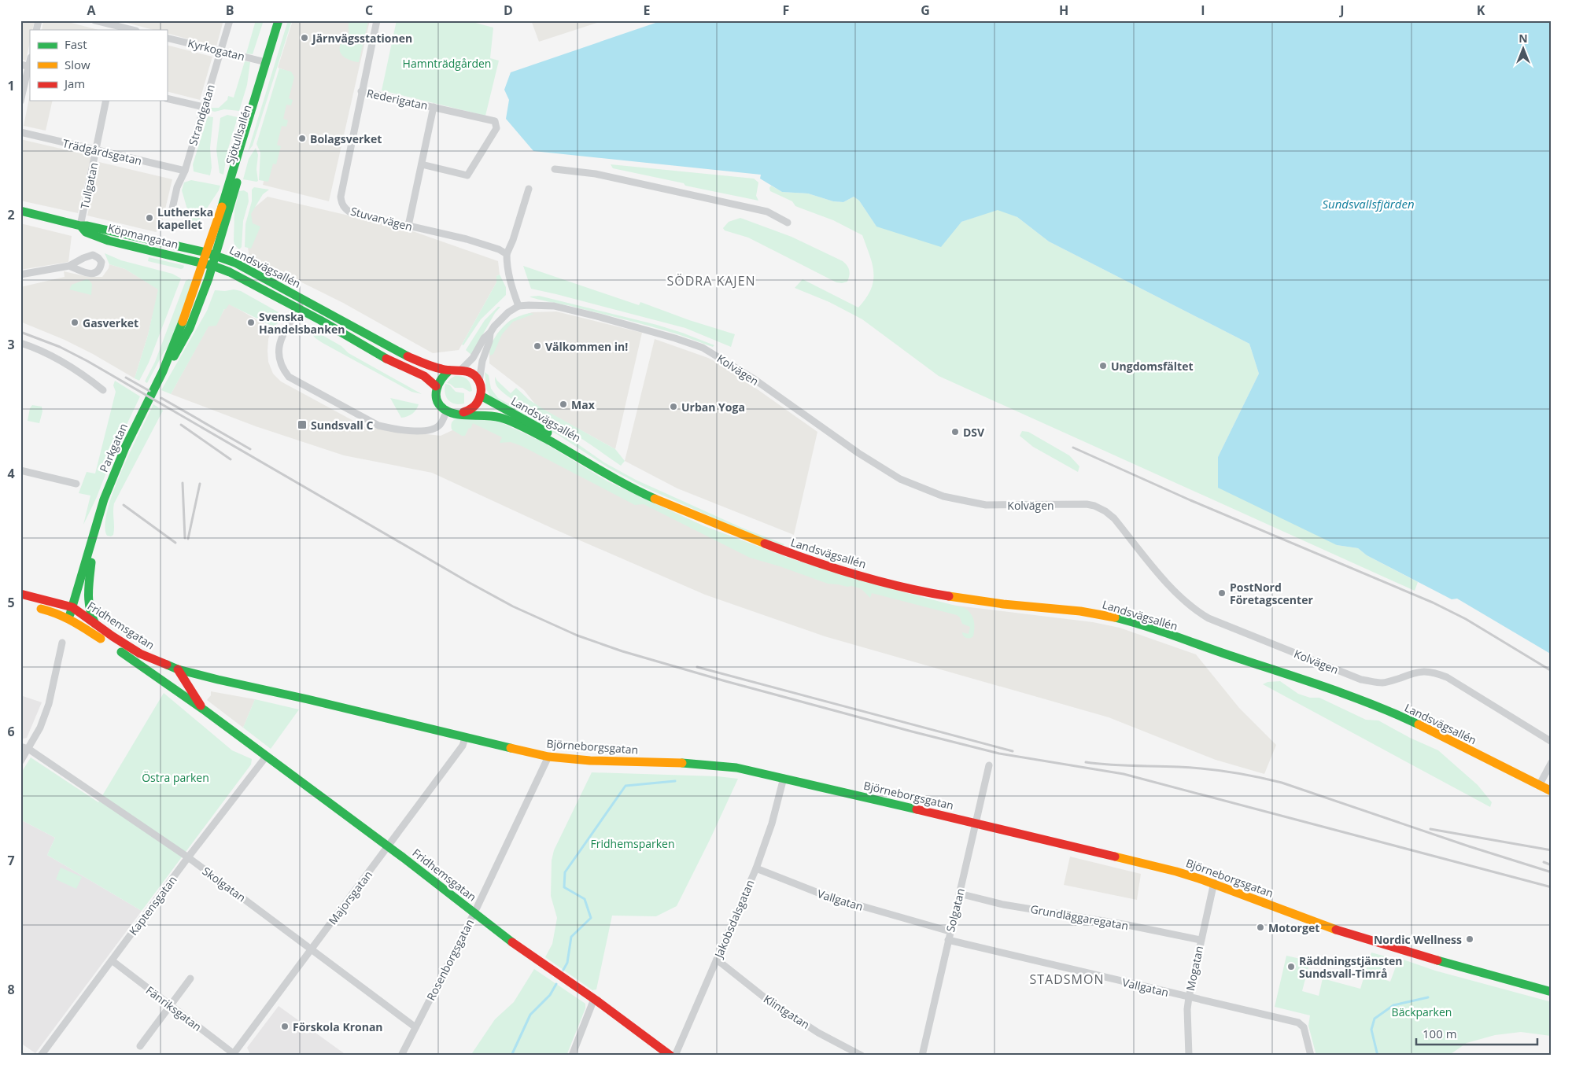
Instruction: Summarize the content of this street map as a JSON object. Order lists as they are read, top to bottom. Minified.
{"streets":{"main road":["Sjötullsallén","Köpmangatan","Landsvägsallén","Parkgatan","Fridhemsgatan","Björneborgsgatan"],"street":["Kyrkogatan","Rederigatan","Strandgatan","Trädgårdsgatan","Tullgatan","Stuvarvägen","Kolvägen","Skolgatan","Majorsgatan","Vallgatan","Kaptensgatan","Solgatan","Grundläggaregatan","Jakobsdalsgatan","Rosenborgsgatan","Mogatan","Fänriksgatan","Klintgatan"]},"crossings":[["Kyrkogatan","Strandgatan"],["Kyrkogatan","Sjötullsallén"],["Rederigatan","Stuvarvägen"],["Strandgatan","Trädgårdsgatan"],["Sjötullsallén","Köpmangatan"],["Sjötullsallén","Landsvägsallén"],["Trädgårdsgatan","Tullgatan"],["Tullgatan","Köpmangatan"],["Köpmangatan","Landsvägsallén"],["Köpmangatan","Parkgatan"],["Landsvägsallén","Parkgatan"],["Parkgatan","Fridhemsgatan"],["Fridhemsgatan","Björneborgsgatan"],["Fridhemsgatan","Majorsgatan"],["Fridhemsgatan","Kaptensgatan"],["Fridhemsgatan","Rosenborgsgatan"],["Björneborgsgatan","Majorsgatan"],["Björneborgsgatan","Solgatan"],["Björneborgsgatan","Jakobsdalsgatan"],["Björneborgsgatan","Rosenborgsgatan"],["Björneborgsgatan","Mogatan"],["Skolgatan","Majorsgatan"],["Skolgatan","Kaptensgatan"],["Skolgatan","Rosenborgsgatan"],["Majorsgatan","Fänriksgatan"],["Vallgatan","Solgatan"],["Vallgatan","Jakobsdalsgatan"],["Vallgatan","Mogatan"],["Kaptensgatan","Fänriksgatan"],["Solgatan","Grundläggaregatan"],["Grundläggaregatan","Mogatan"],["Jakobsdalsgatan","Klintgatan"]],"districts":["SÖDRA KAJEN","STADSMON"],"water":["Sundsvallsfjärden"],"parks":["Hamnträdgården","Östra parken","Fridhemsparken","Bäckparken"],"places":{"other":["Järnvägsstationen","Bolagsverket","Lutherska kapellet","Gasverket","Svenska Handelsbanken","Välkommen in!","Ungdomsfältet","Max","Urban Yoga","DSV","PostNord Företagscenter","Motorget","Nordic Wellness","Räddningstjänsten Sundsvall-Timrå","Förskola Kronan"],"transit":["Sundsvall C"]},"legend":["Fast","Slow","Jam"],"scale_bar":"100 m","north":"top","grid":{"columns":["A","B","C","D","E","F","G","H","I","J","K"],"rows":["1","2","3","4","5","6","7","8"]}}
